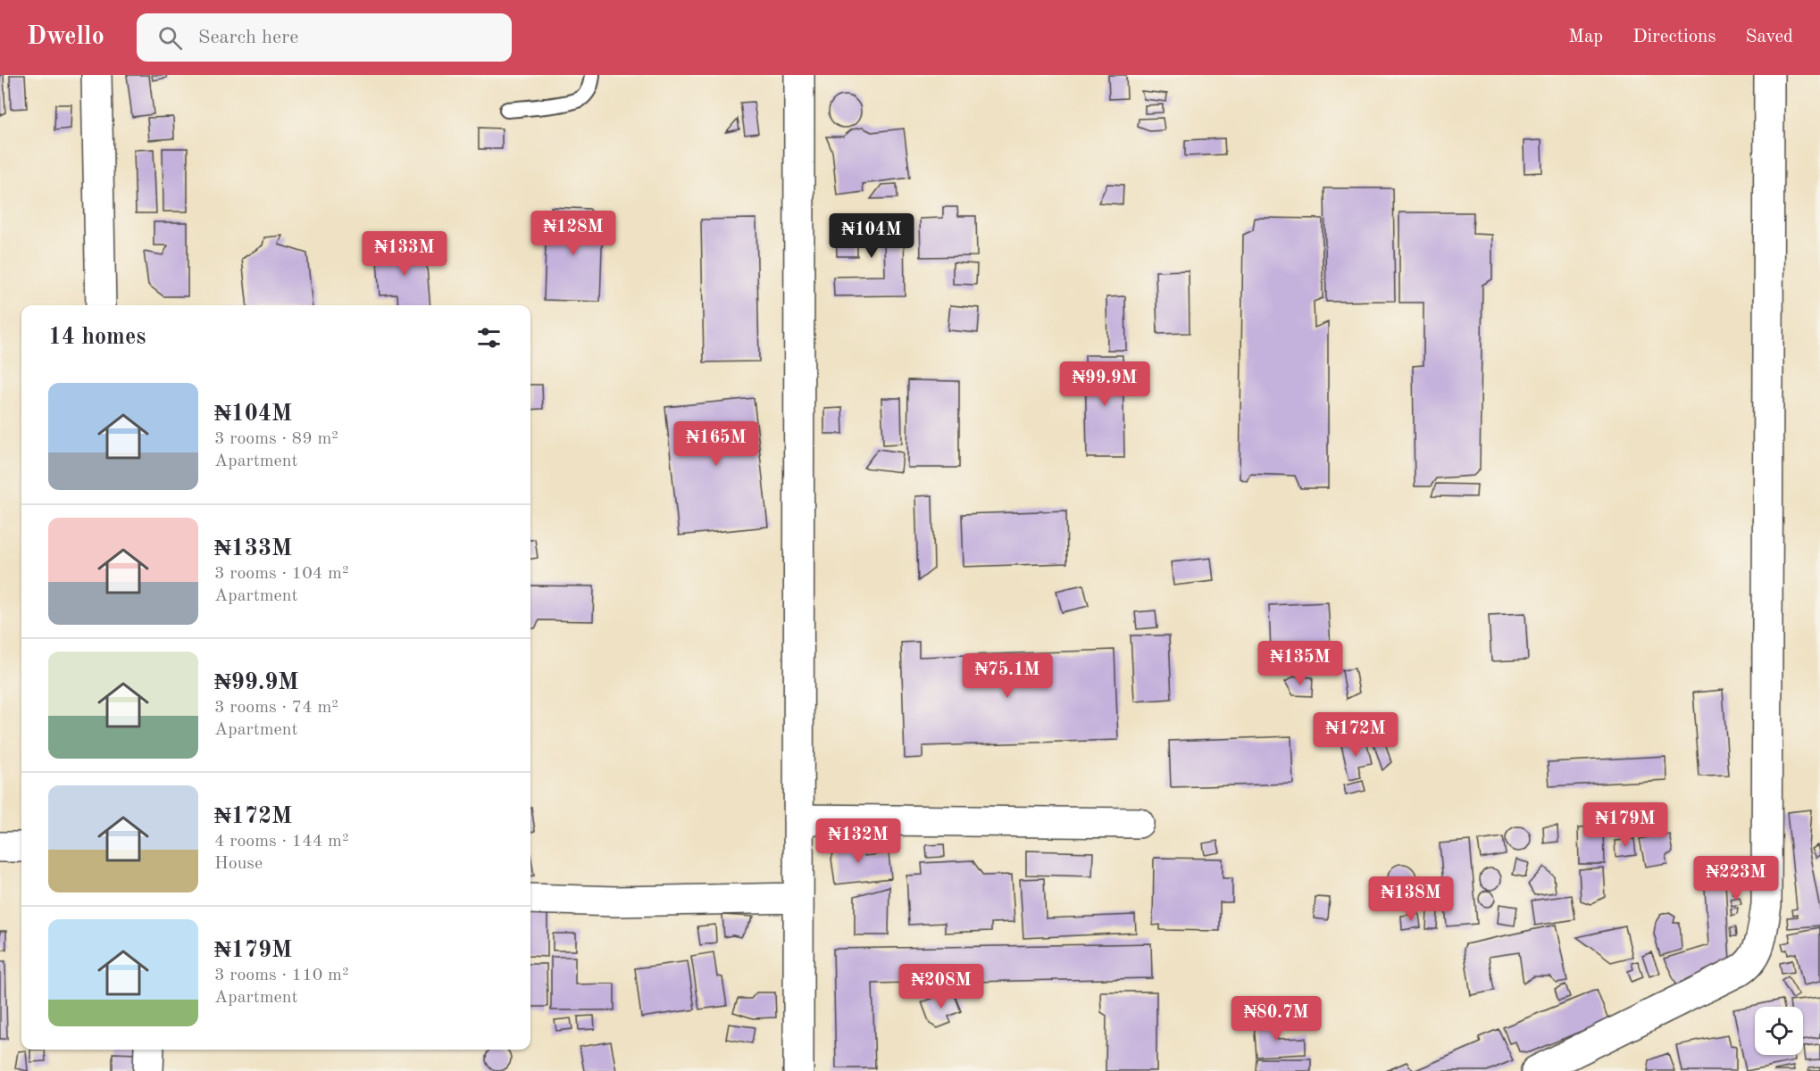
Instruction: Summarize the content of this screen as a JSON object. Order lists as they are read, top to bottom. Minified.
{"page":{"header":"Dwello","search":"Search here","nav":["Map","Directions","Saved"],"price":["₦128M","₦104M","₦133M","₦99.9M","₦165M","₦135M","₦75.1M","₦172M","₦179M","₦132M","₦223M","₦138M","₦208M","₦80.7M"],"heading":"14 homes","list":[{"name":"₦104M","note":"3 rooms · 89 m² · Apartment"},{"name":"₦133M","note":"3 rooms · 104 m² · Apartment"},{"name":"₦99.9M","note":"3 rooms · 74 m² · Apartment"},{"name":"₦172M","note":"4 rooms · 144 m² · House"},{"name":"₦179M","note":"3 rooms · 110 m² · Apartment"}]}}
